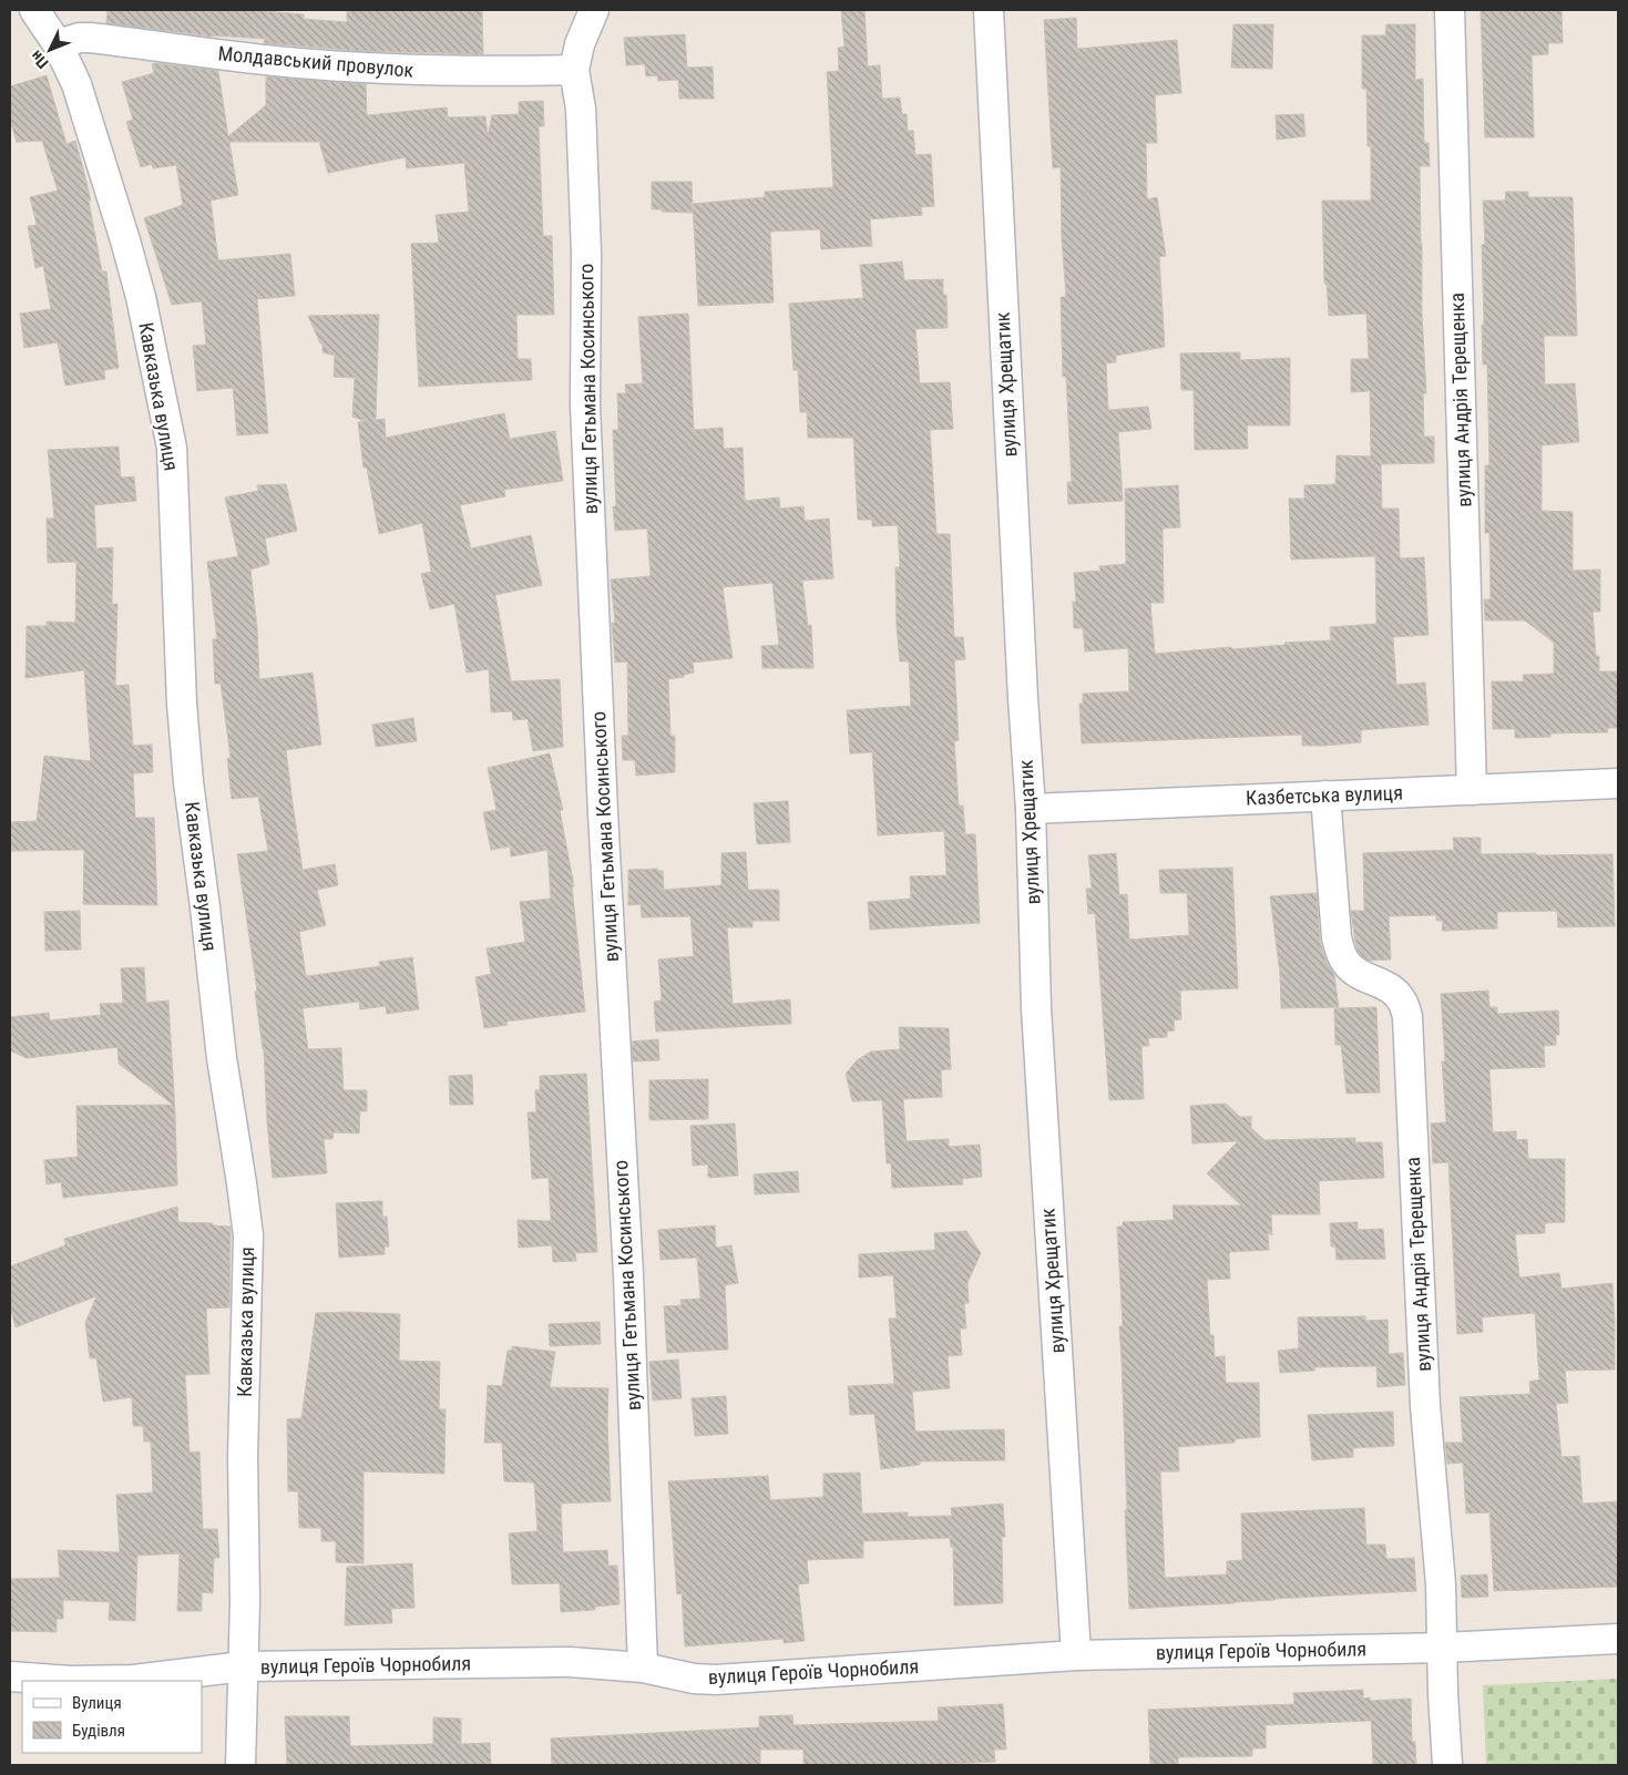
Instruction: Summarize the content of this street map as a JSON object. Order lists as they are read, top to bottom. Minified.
{"streets":{"street":["Молдавський провулок","вулиця Хрещатик","вулиця Гетьмана Косинського","Кавказька вулиця","вулиця Андрія Терещенка","Казбетська вулиця","вулиця Героїв Чорнобиля"]},"crossings":[["Молдавський провулок","вулиця Гетьмана Косинського"],["Молдавський провулок","Кавказька вулиця"],["вулиця Хрещатик","Казбетська вулиця"],["вулиця Хрещатик","вулиця Героїв Чорнобиля"],["вулиця Гетьмана Косинського","вулиця Героїв Чорнобиля"],["Кавказька вулиця","вулиця Героїв Чорнобиля"],["вулиця Андрія Терещенка","Казбетська вулиця"],["вулиця Андрія Терещенка","вулиця Героїв Чорнобиля"]],"legend":["Вулиця","Будівля"],"north":"bottom left"}
